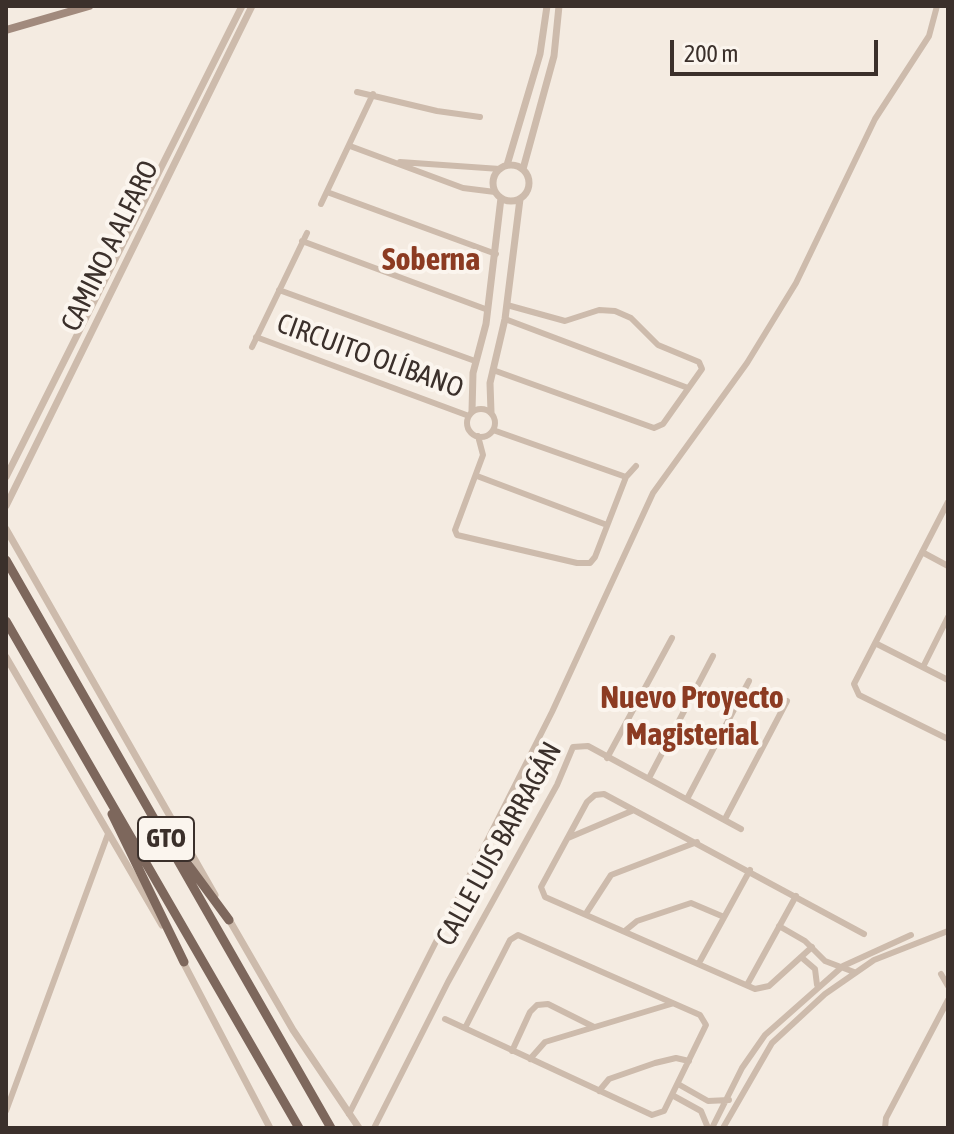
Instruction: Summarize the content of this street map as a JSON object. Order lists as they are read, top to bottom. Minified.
{"streets":{"main road":["GTO"],"street":["CAMINO A ALFARO","CIRCUITO OLÍBANO","CALLE LUIS BARRAGÁN"]},"districts":["Soberna","Nuevo Proyecto Magisterial"],"scale_bar":"200 m"}
